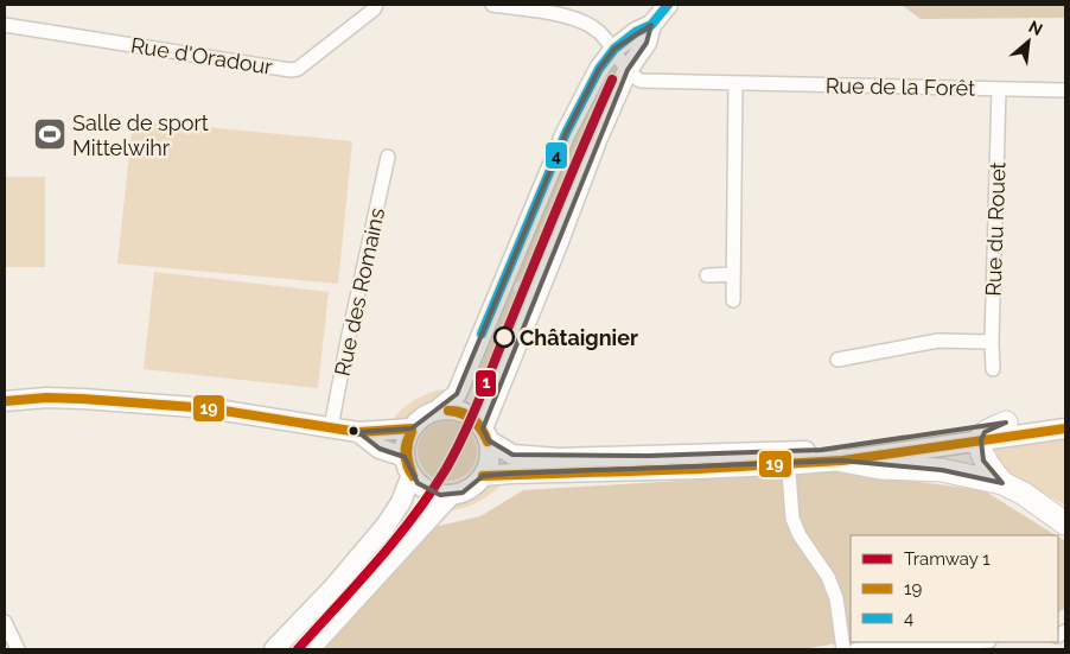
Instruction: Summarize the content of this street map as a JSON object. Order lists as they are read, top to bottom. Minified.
{"streets":{"street":["Rue d'Oradour","Rue de la Forêt","Rue du Rouet","Rue des Romains"]},"crossings":[["Rue de la Forêt","Rue du Rouet"]],"places":{"sports":["Salle de sport Mittelwihr"],"other":["Châtaignier"]},"lines":["transit line 4","tram line 1","transit line 19"],"legend":["Tramway 1","19","4"],"north":"top right"}
